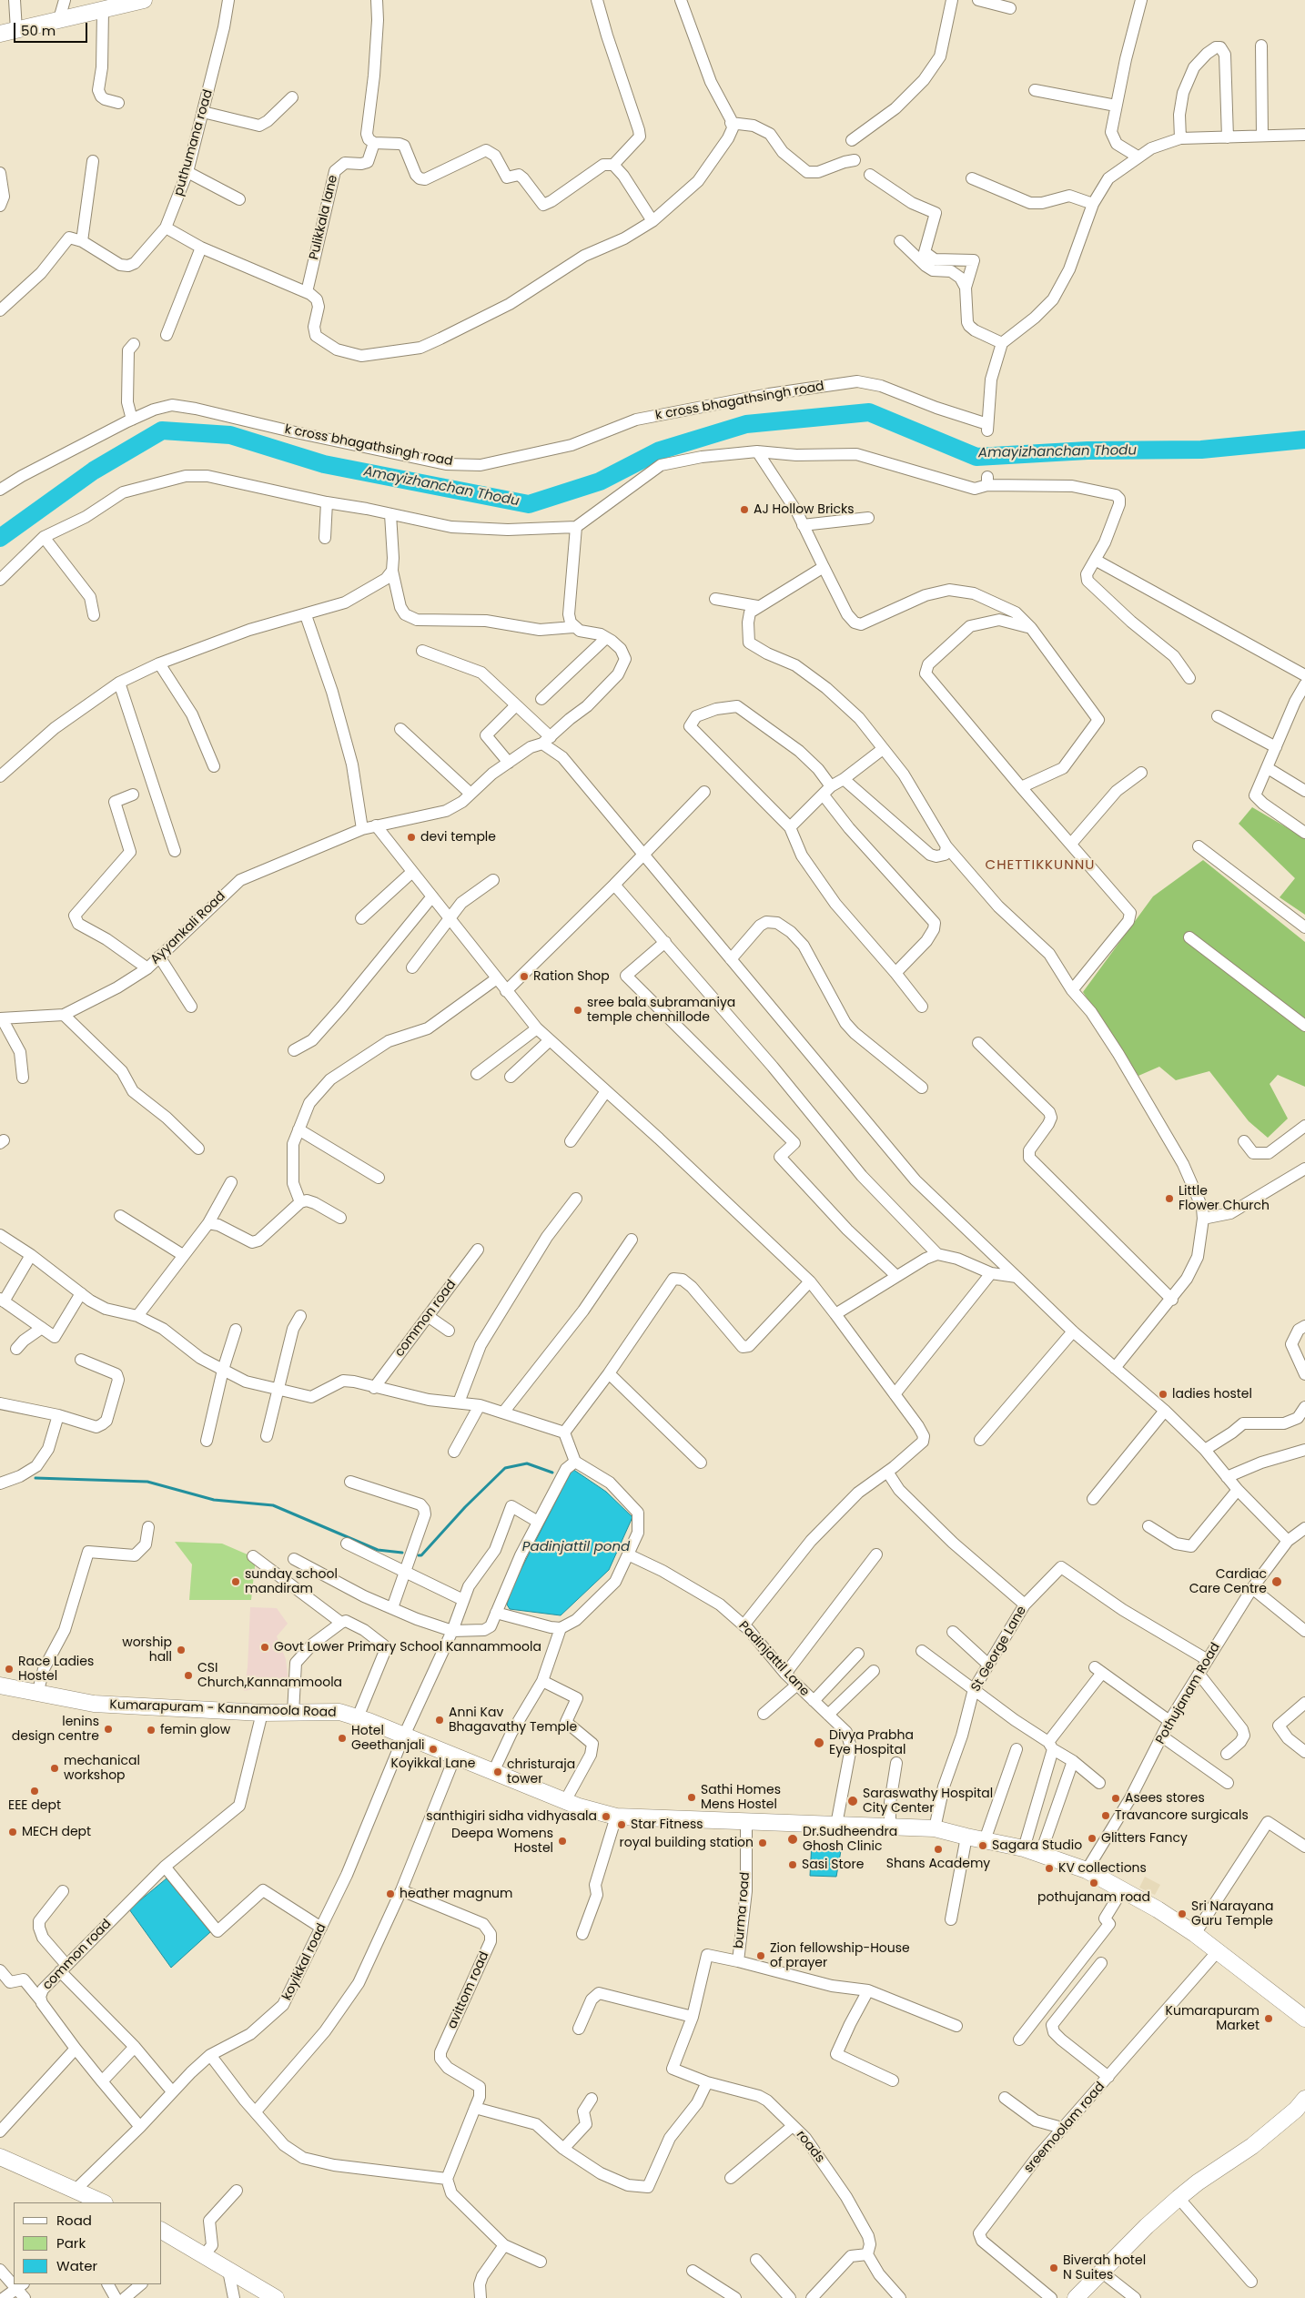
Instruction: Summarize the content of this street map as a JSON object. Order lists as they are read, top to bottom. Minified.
{"streets":{"main road":["Kumarapuram - Kannamoola Road"],"street":["puthumana road","Pulikkala lane","k cross bhagathsingh road","Ayyankali Road","common road","St George Lane","Padinjattil Lane","Pothujanam Road","burma road","koyikkal road","avittom road","sreemoolam road","roads"]},"crossings":[["common road","Kumarapuram - Kannamoola Road"],["St George Lane","Pothujanam Road"],["St George Lane","Kumarapuram - Kannamoola Road"],["Padinjattil Lane","Kumarapuram - Kannamoola Road"],["Pothujanam Road","Kumarapuram - Kannamoola Road"],["Kumarapuram - Kannamoola Road","burma road"],["Kumarapuram - Kannamoola Road","koyikkal road"],["Kumarapuram - Kannamoola Road","sreemoolam road"]],"districts":["CHETTIKKUNNU"],"water":["Amayizhanchan Thodu","Padinjattil pond"],"places":["AJ Hollow Bricks","devi temple","Ration Shop","sree bala subramaniya temple chennillode","Little Flower Church","ladies hostel","sunday school mandiram","Cardiac Care Centre","Govt Lower Primary School Kannammoola","worship hall","Race Ladies Hostel","CSI Church,Kannammoola","Anni Kav Bhagavathy Temple","lenins design centre","femin glow","Hotel Geethanjali","Divya Prabha Eye Hospital","Koyikkal Lane","mechanical workshop","christuraja tower","EEE dept","Sathi Homes Mens Hostel","Asees stores","Saraswathy Hospital City Center","Travancore surgicals","santhigiri sidha vidhyasala","Star Fitness","MECH dept","Glitters Fancy","Dr.Sudheendra Ghosh Clinic","Deepa Womens Hostel","royal building station","Sagara Studio","Shans Academy","Sasi Store","KV collections","pothujanam road","heather magnum","Sri Narayana Guru Temple","Zion fellowship-House of prayer","Kumarapuram Market","Biverah hotel N Suites"],"legend":["Road","Park","Water"],"scale_bar":"50 m"}
